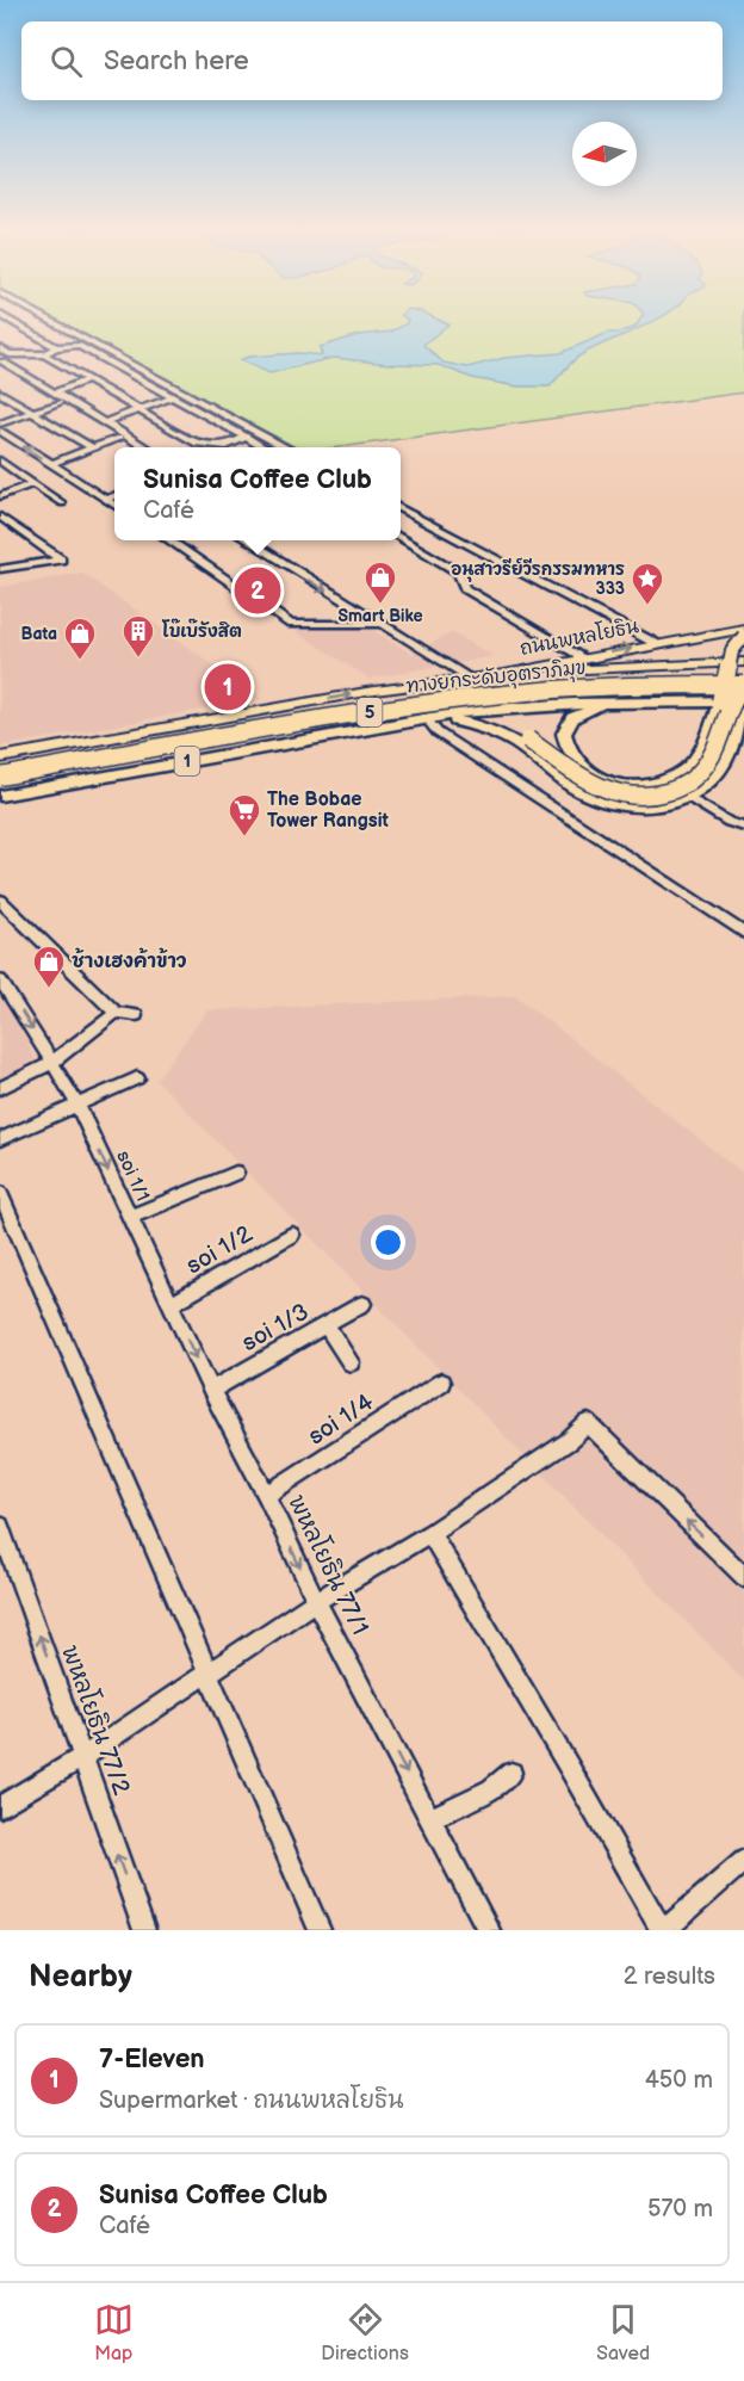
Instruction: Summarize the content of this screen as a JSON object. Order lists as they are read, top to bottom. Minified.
{"streets":{"highway":["ถนนพหลโยธิน","ทางยกระดับอุตราภิมุข","5","1"],"street":["soi 1/1","soi 1/2","soi 1/3","soi 1/4","พหลโยธิน 77/1","พหลโยธิน 77/2"]},"crossings":[["ถนนพหลโยธิน","ทางยกระดับอุตราภิมุข"],["soi 1/1","พหลโยธิน 77/1"],["soi 1/2","พหลโยธิน 77/1"],["soi 1/3","พหลโยธิน 77/1"],["soi 1/4","พหลโยธิน 77/1"]],"one_way":["ถนนพหลโยธิน","พหลโยธิน 77/1","พหลโยธิน 77/2"],"places":{"shop":["Smart Bike","Bata","ช้างเฮงค้าข้าว"],"place":["อนุสาวรีย์วีรกรรมทหาร 333"],"building":["โบ๊เบ๊รังสิต"],"supermarket":["The Bobae Tower Rangsit"]},"north":"left","page":{"search":"Search here","popup":["Sunisa Coffee Club","Café"],"pins":["2","1"],"heading":["Nearby","2 results"],"list":[{"mark":"1","name":"7-Eleven","note":"Supermarket · ถนนพหลโยธิน","value":"450 m"},{"mark":"2","name":"Sunisa Coffee Club","note":"Café","value":"570 m"}],"nav":["Map","Directions","Saved"]}}
